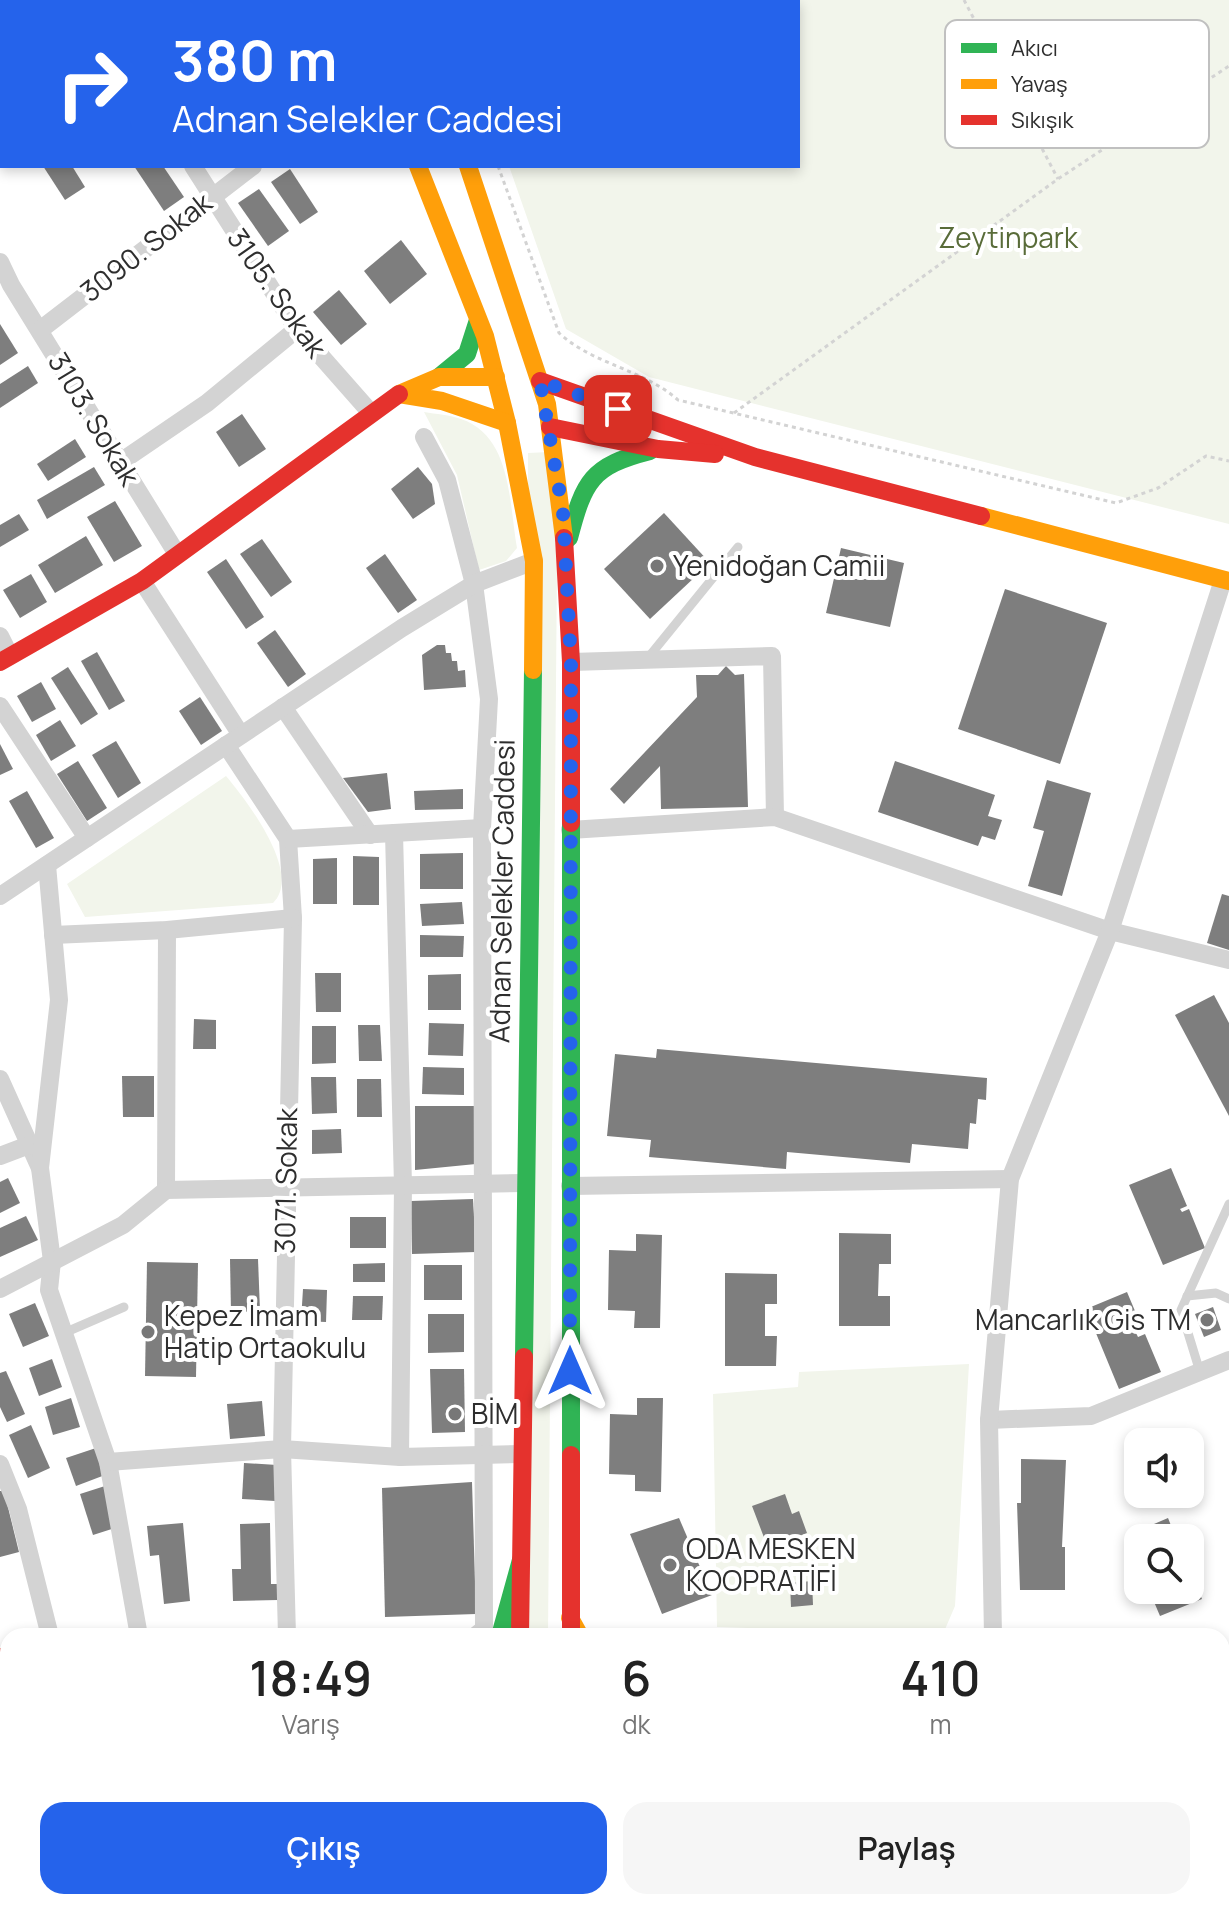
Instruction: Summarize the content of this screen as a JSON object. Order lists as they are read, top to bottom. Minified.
{"streets":{"main road":["Adnan Selekler Caddesi"],"street":["3090. Sokak","3105. Sokak","3103. Sokak","3071. Sokak"]},"crossings":[["3090. Sokak","3105. Sokak"],["3090. Sokak","3103. Sokak"]],"parks":["Zeytinpark"],"places":["Yenidoğan Camii","Mancarlık Gis TM","Kepez İmam Hatip Ortaokulu","BİM","ODA MESKEN KOOPRATİFİ"],"legend":["Akıcı","Yavaş","Sıkışık"],"page":{"turn":["380 m","Adnan Selekler Caddesi"],"eta":["18:49","Varış","6","dk","410","m"],"buttons":["Çıkış","Paylaş"]}}
